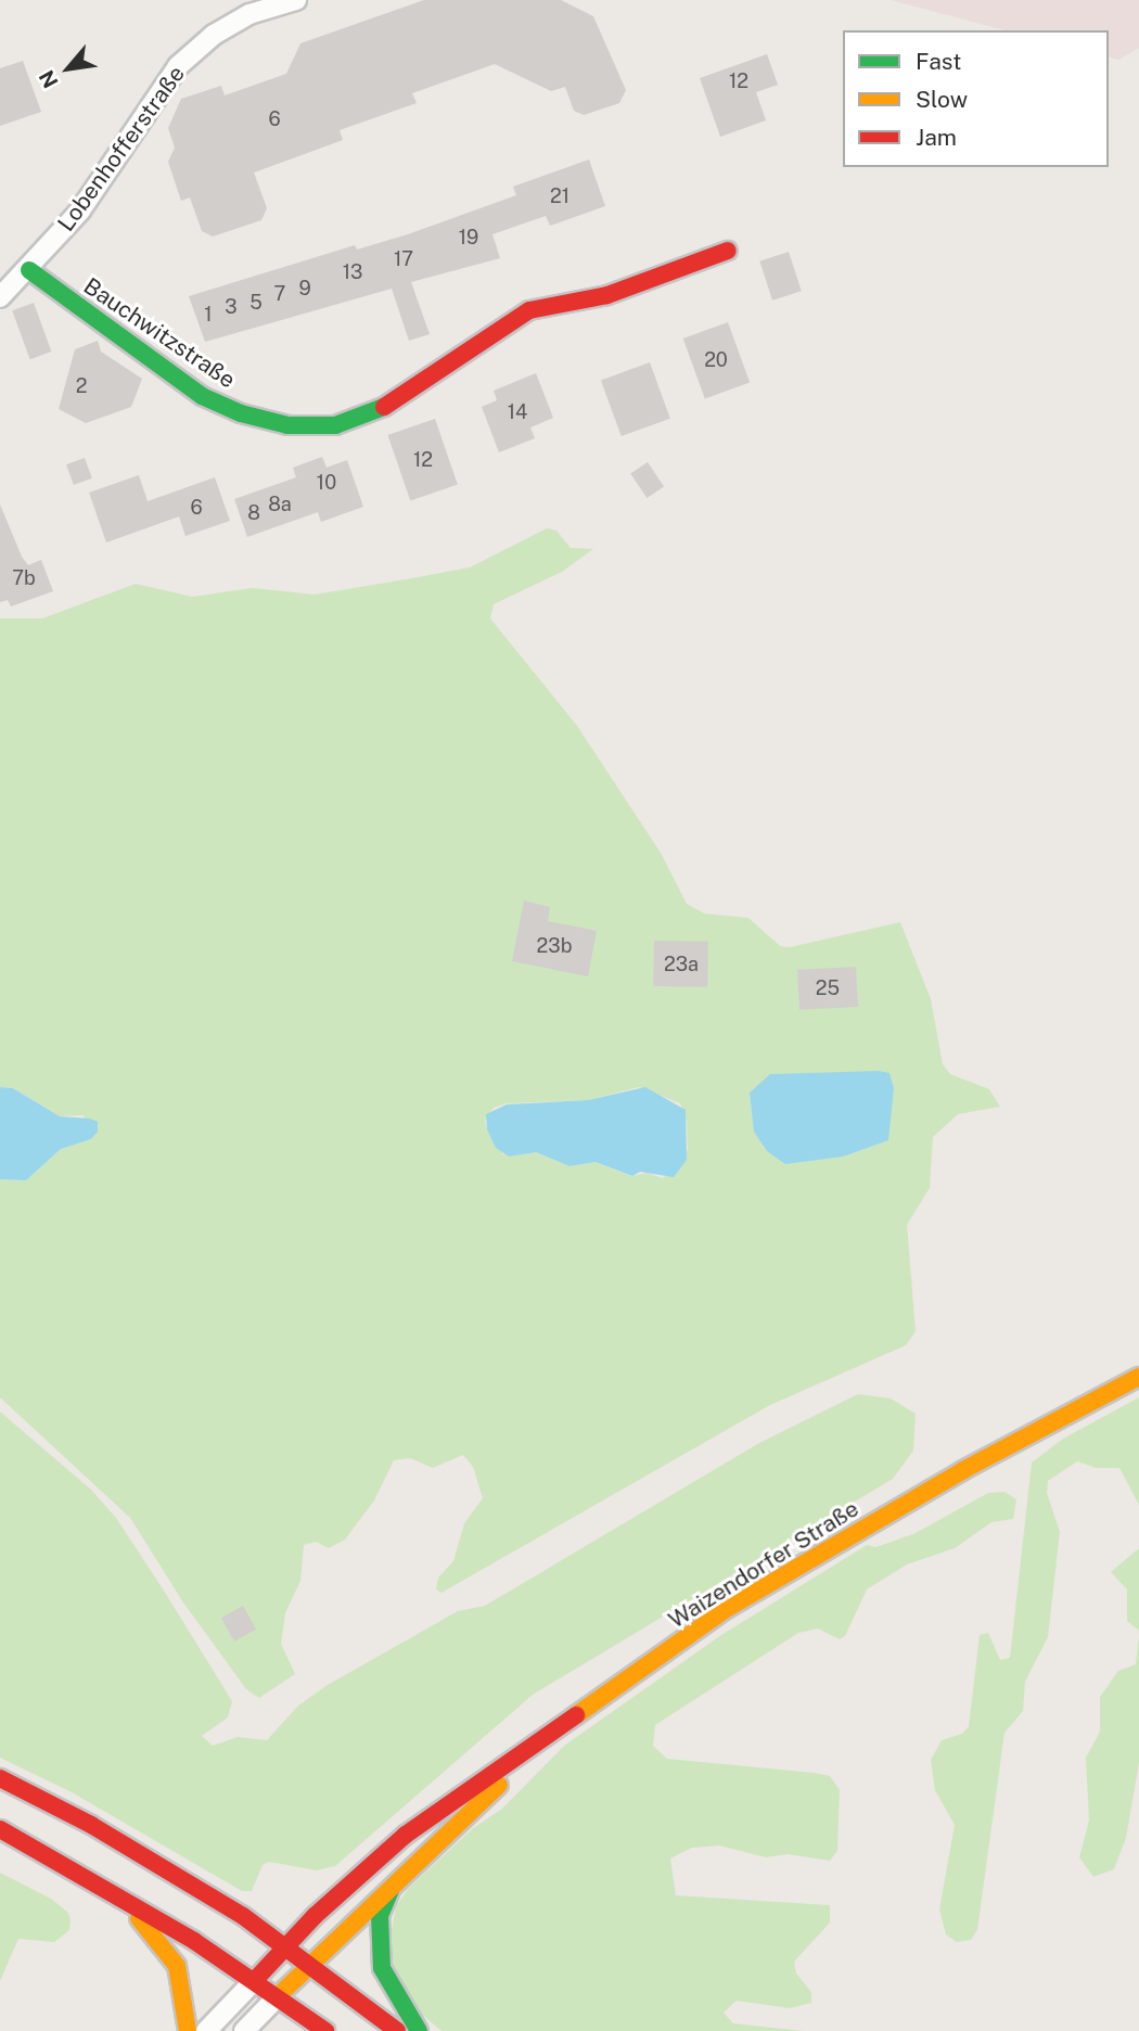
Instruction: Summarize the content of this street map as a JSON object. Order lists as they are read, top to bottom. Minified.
{"streets":{"main road":["Bauchwitzstraße","Waizendorfer Straße"],"street":["Lobenhofferstraße"]},"crossings":[["Lobenhofferstraße","Bauchwitzstraße"]],"house_numbers":["12","6","21","19","17","13","9","7","5","3","1","20","2","14","12","10","8a","6","8","7b","23b","23a","25"],"legend":["Fast","Slow","Jam"],"north":"bottom left"}
